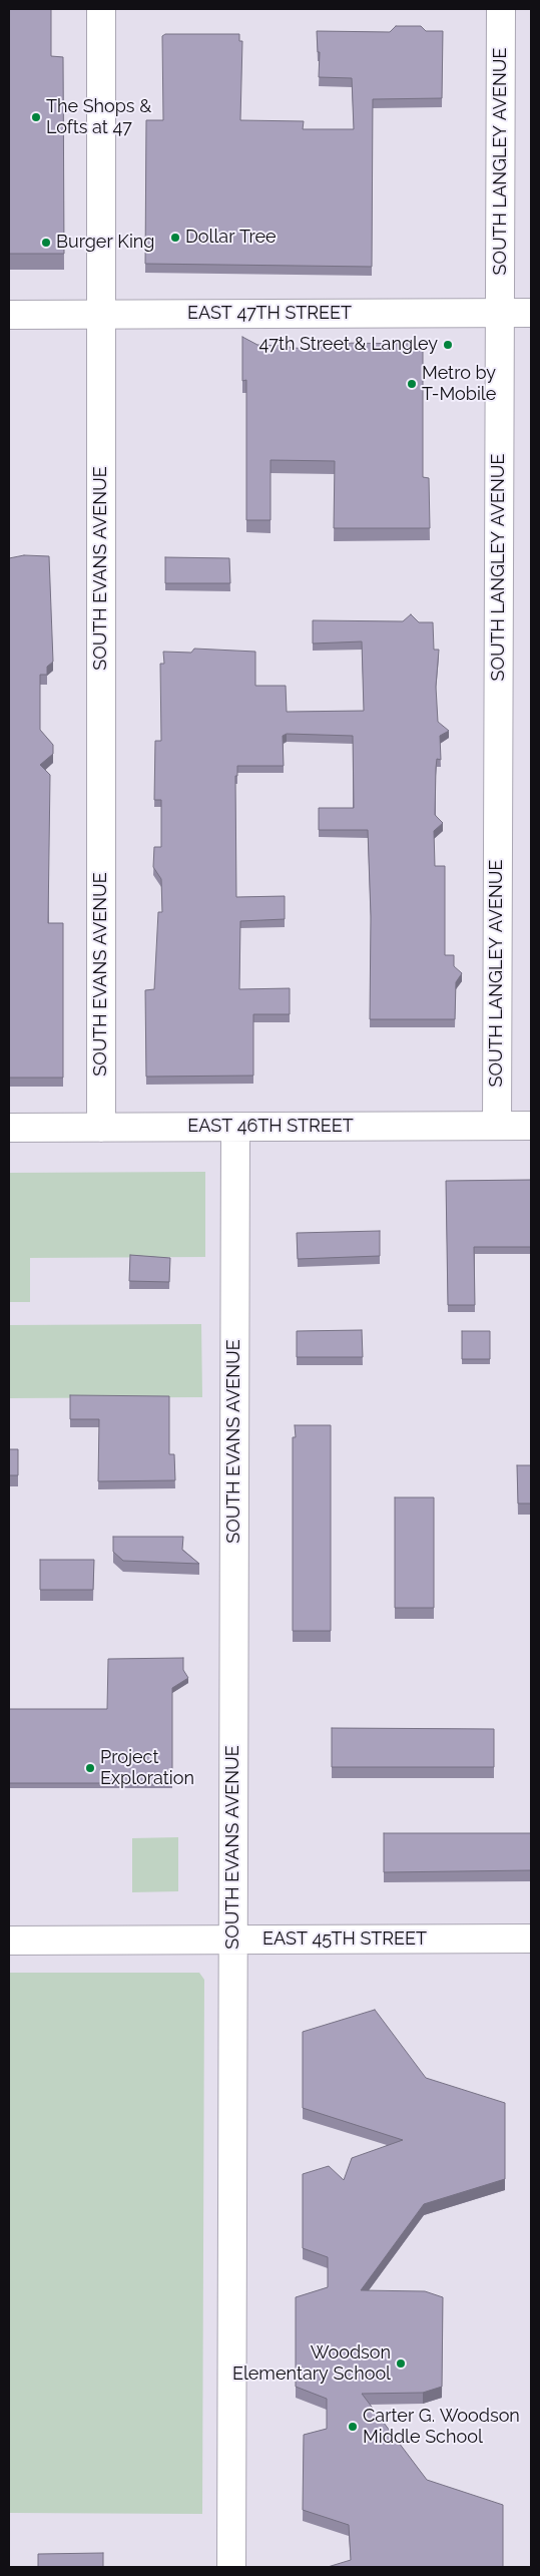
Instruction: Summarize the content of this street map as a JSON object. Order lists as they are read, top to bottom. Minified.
{"streets":{"street":["SOUTH LANGLEY AVENUE","EAST 47TH STREET","SOUTH EVANS AVENUE","EAST 46TH STREET","EAST 45TH STREET"]},"crossings":[["SOUTH LANGLEY AVENUE","EAST 47TH STREET"],["SOUTH LANGLEY AVENUE","EAST 46TH STREET"],["EAST 47TH STREET","SOUTH EVANS AVENUE"],["SOUTH EVANS AVENUE","EAST 46TH STREET"],["SOUTH EVANS AVENUE","EAST 45TH STREET"]],"places":["The Shops & Lofts at 47","Dollar Tree","Burger King","47th Street & Langley","Metro by T-Mobile","Project Exploration","Woodson Elementary School","Carter G. Woodson Middle School"]}
